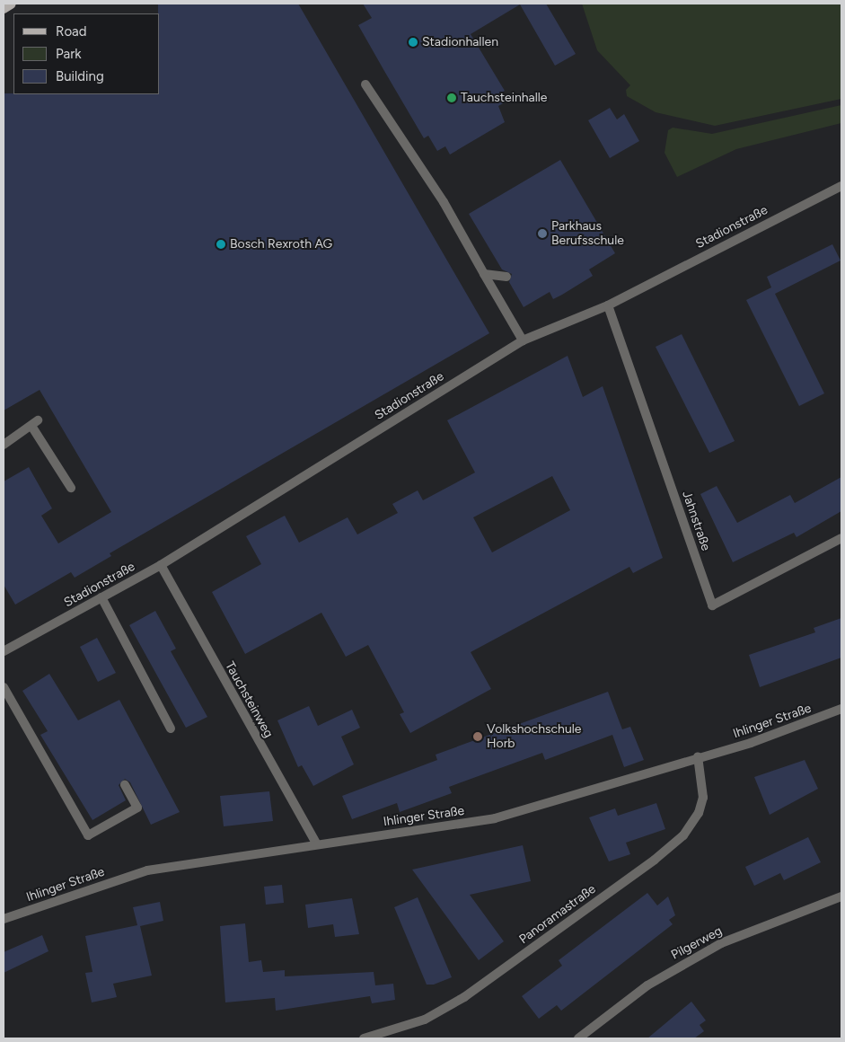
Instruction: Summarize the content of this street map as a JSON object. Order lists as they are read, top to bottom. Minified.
{"streets":{"street":["Stadionstraße","Jahnstraße","Tauchsteinweg","Ihlinger Straße","Panoramastraße","Pilgerweg"]},"crossings":[["Stadionstraße","Jahnstraße"],["Stadionstraße","Tauchsteinweg"],["Tauchsteinweg","Ihlinger Straße"],["Ihlinger Straße","Panoramastraße"]],"places":["Stadionhallen","Tauchsteinhalle","Parkhaus Berufsschule","Bosch Rexroth AG","Volkshochschule Horb"],"legend":["Road","Park","Building"]}
